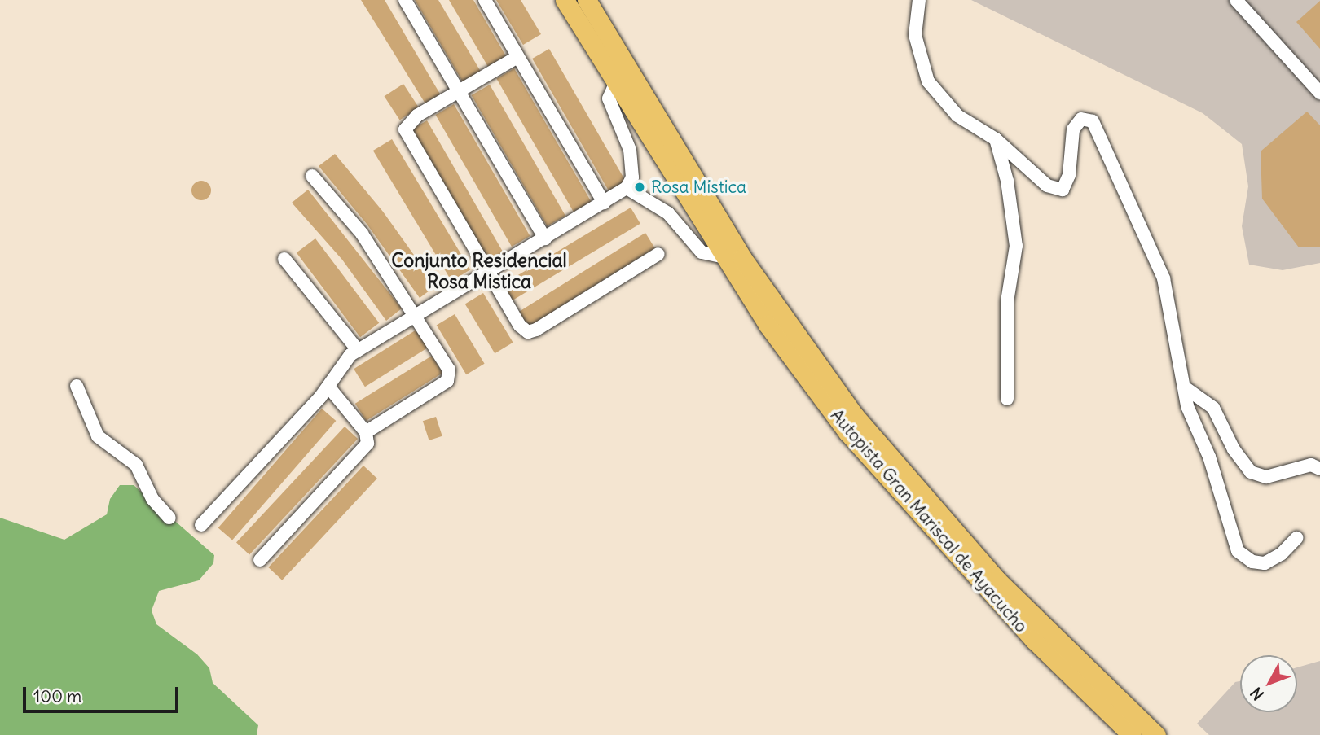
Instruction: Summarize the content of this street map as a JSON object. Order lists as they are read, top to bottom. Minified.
{"streets":{"highway":["Autopista Gran Mariscal de Ayacucho"]},"districts":["Conjunto Residencial Rosa Mistica"],"places":["Rosa Mística"],"scale_bar":"100 m","north":"bottom left"}
